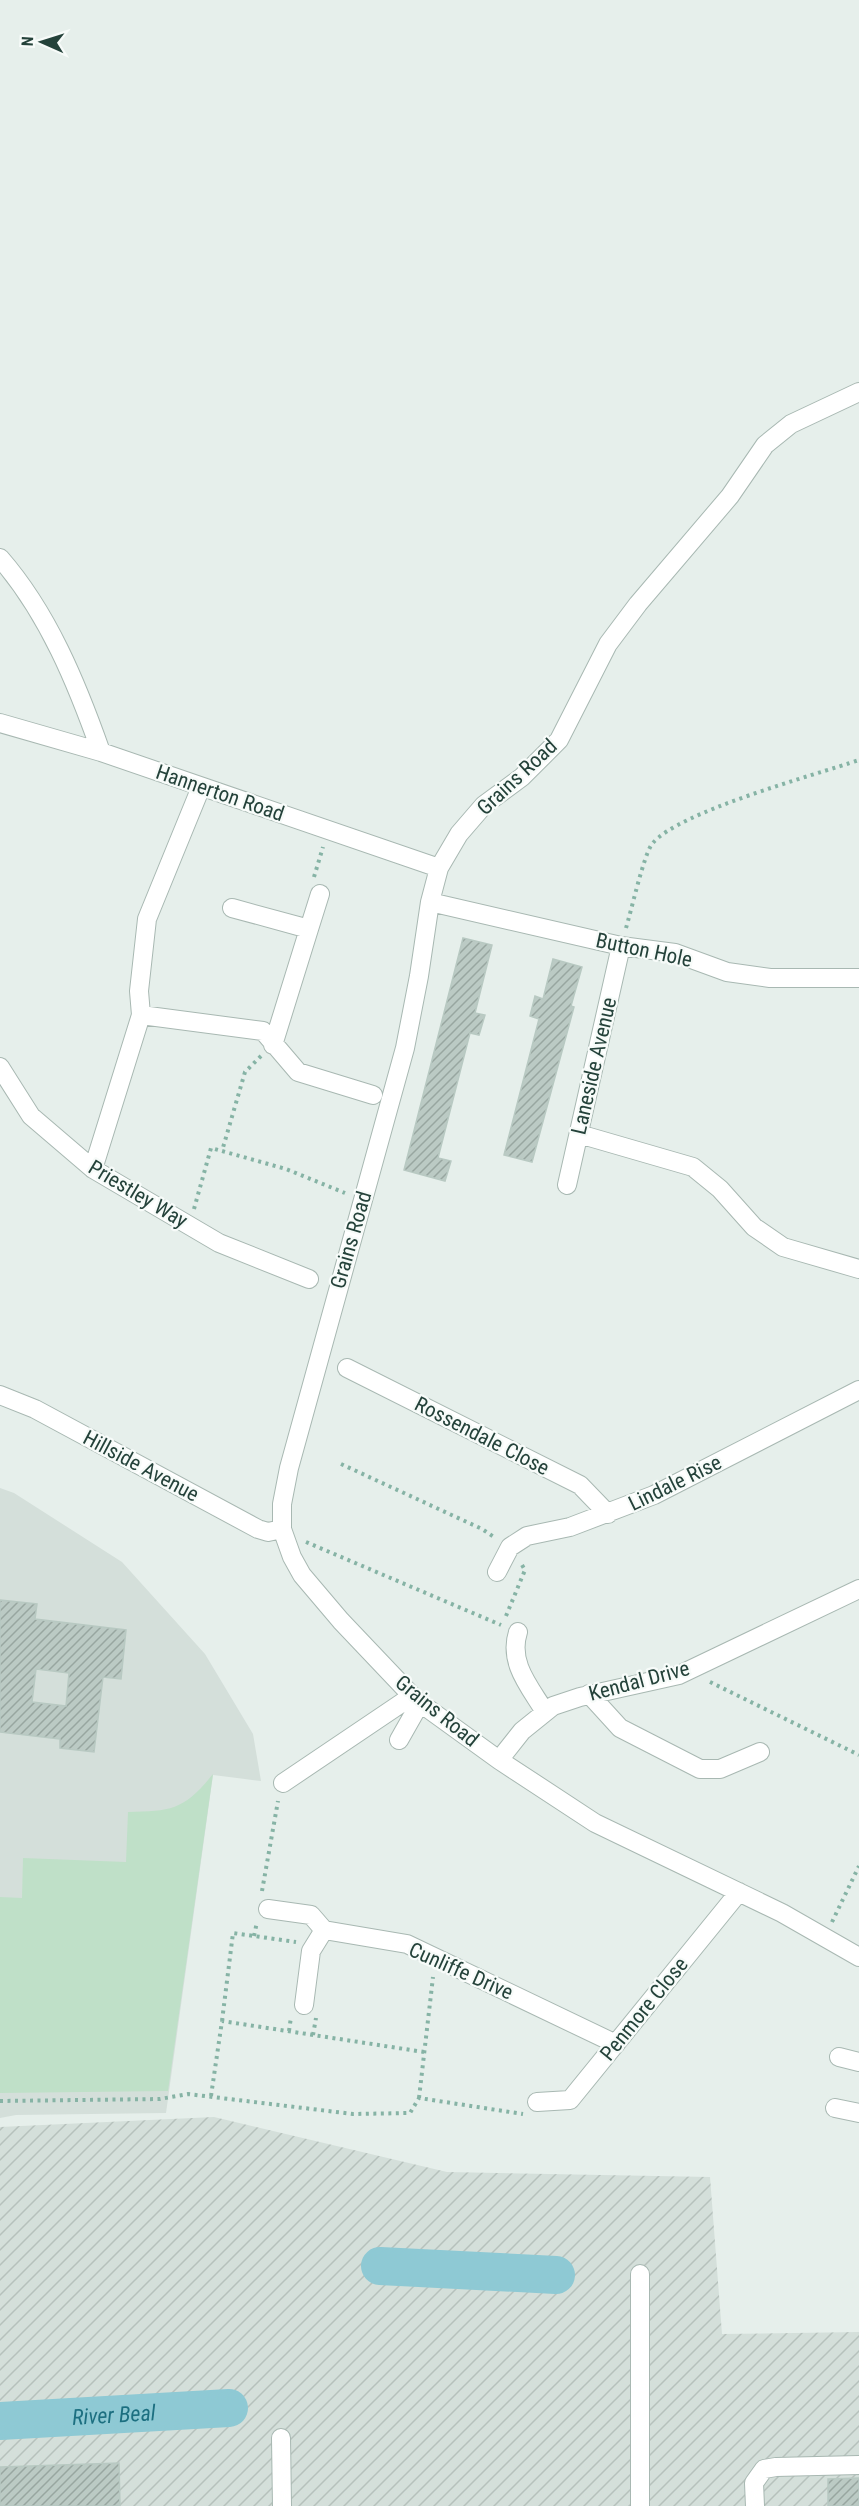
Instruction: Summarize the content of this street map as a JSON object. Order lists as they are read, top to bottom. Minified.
{"streets":{"street":["Grains Road","Hannerton Road","Button Hole","Laneside Avenue","Priestley Way","Rossendale Close","Hillside Avenue","Lindale Rise","Kendal Drive","Cunliffe Drive","Penmore Close"]},"crossings":[["Grains Road","Hannerton Road"],["Grains Road","Button Hole"],["Grains Road","Hillside Avenue"],["Grains Road","Kendal Drive"],["Grains Road","Penmore Close"],["Button Hole","Laneside Avenue"],["Rossendale Close","Lindale Rise"],["Cunliffe Drive","Penmore Close"]],"water":["River Beal"],"north":"left"}
